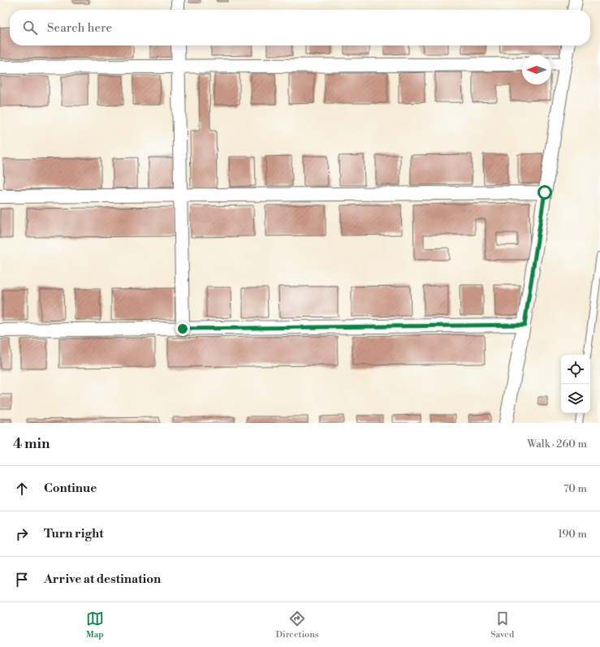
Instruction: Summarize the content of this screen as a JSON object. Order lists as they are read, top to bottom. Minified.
{"north":"left","page":{"search":"Search here","heading":["4 min","Walk · 260 m"],"list":[["Continue","70 m"],["Turn right","190 m"],"Arrive at destination"],"nav":["Map","Directions","Saved"]}}
